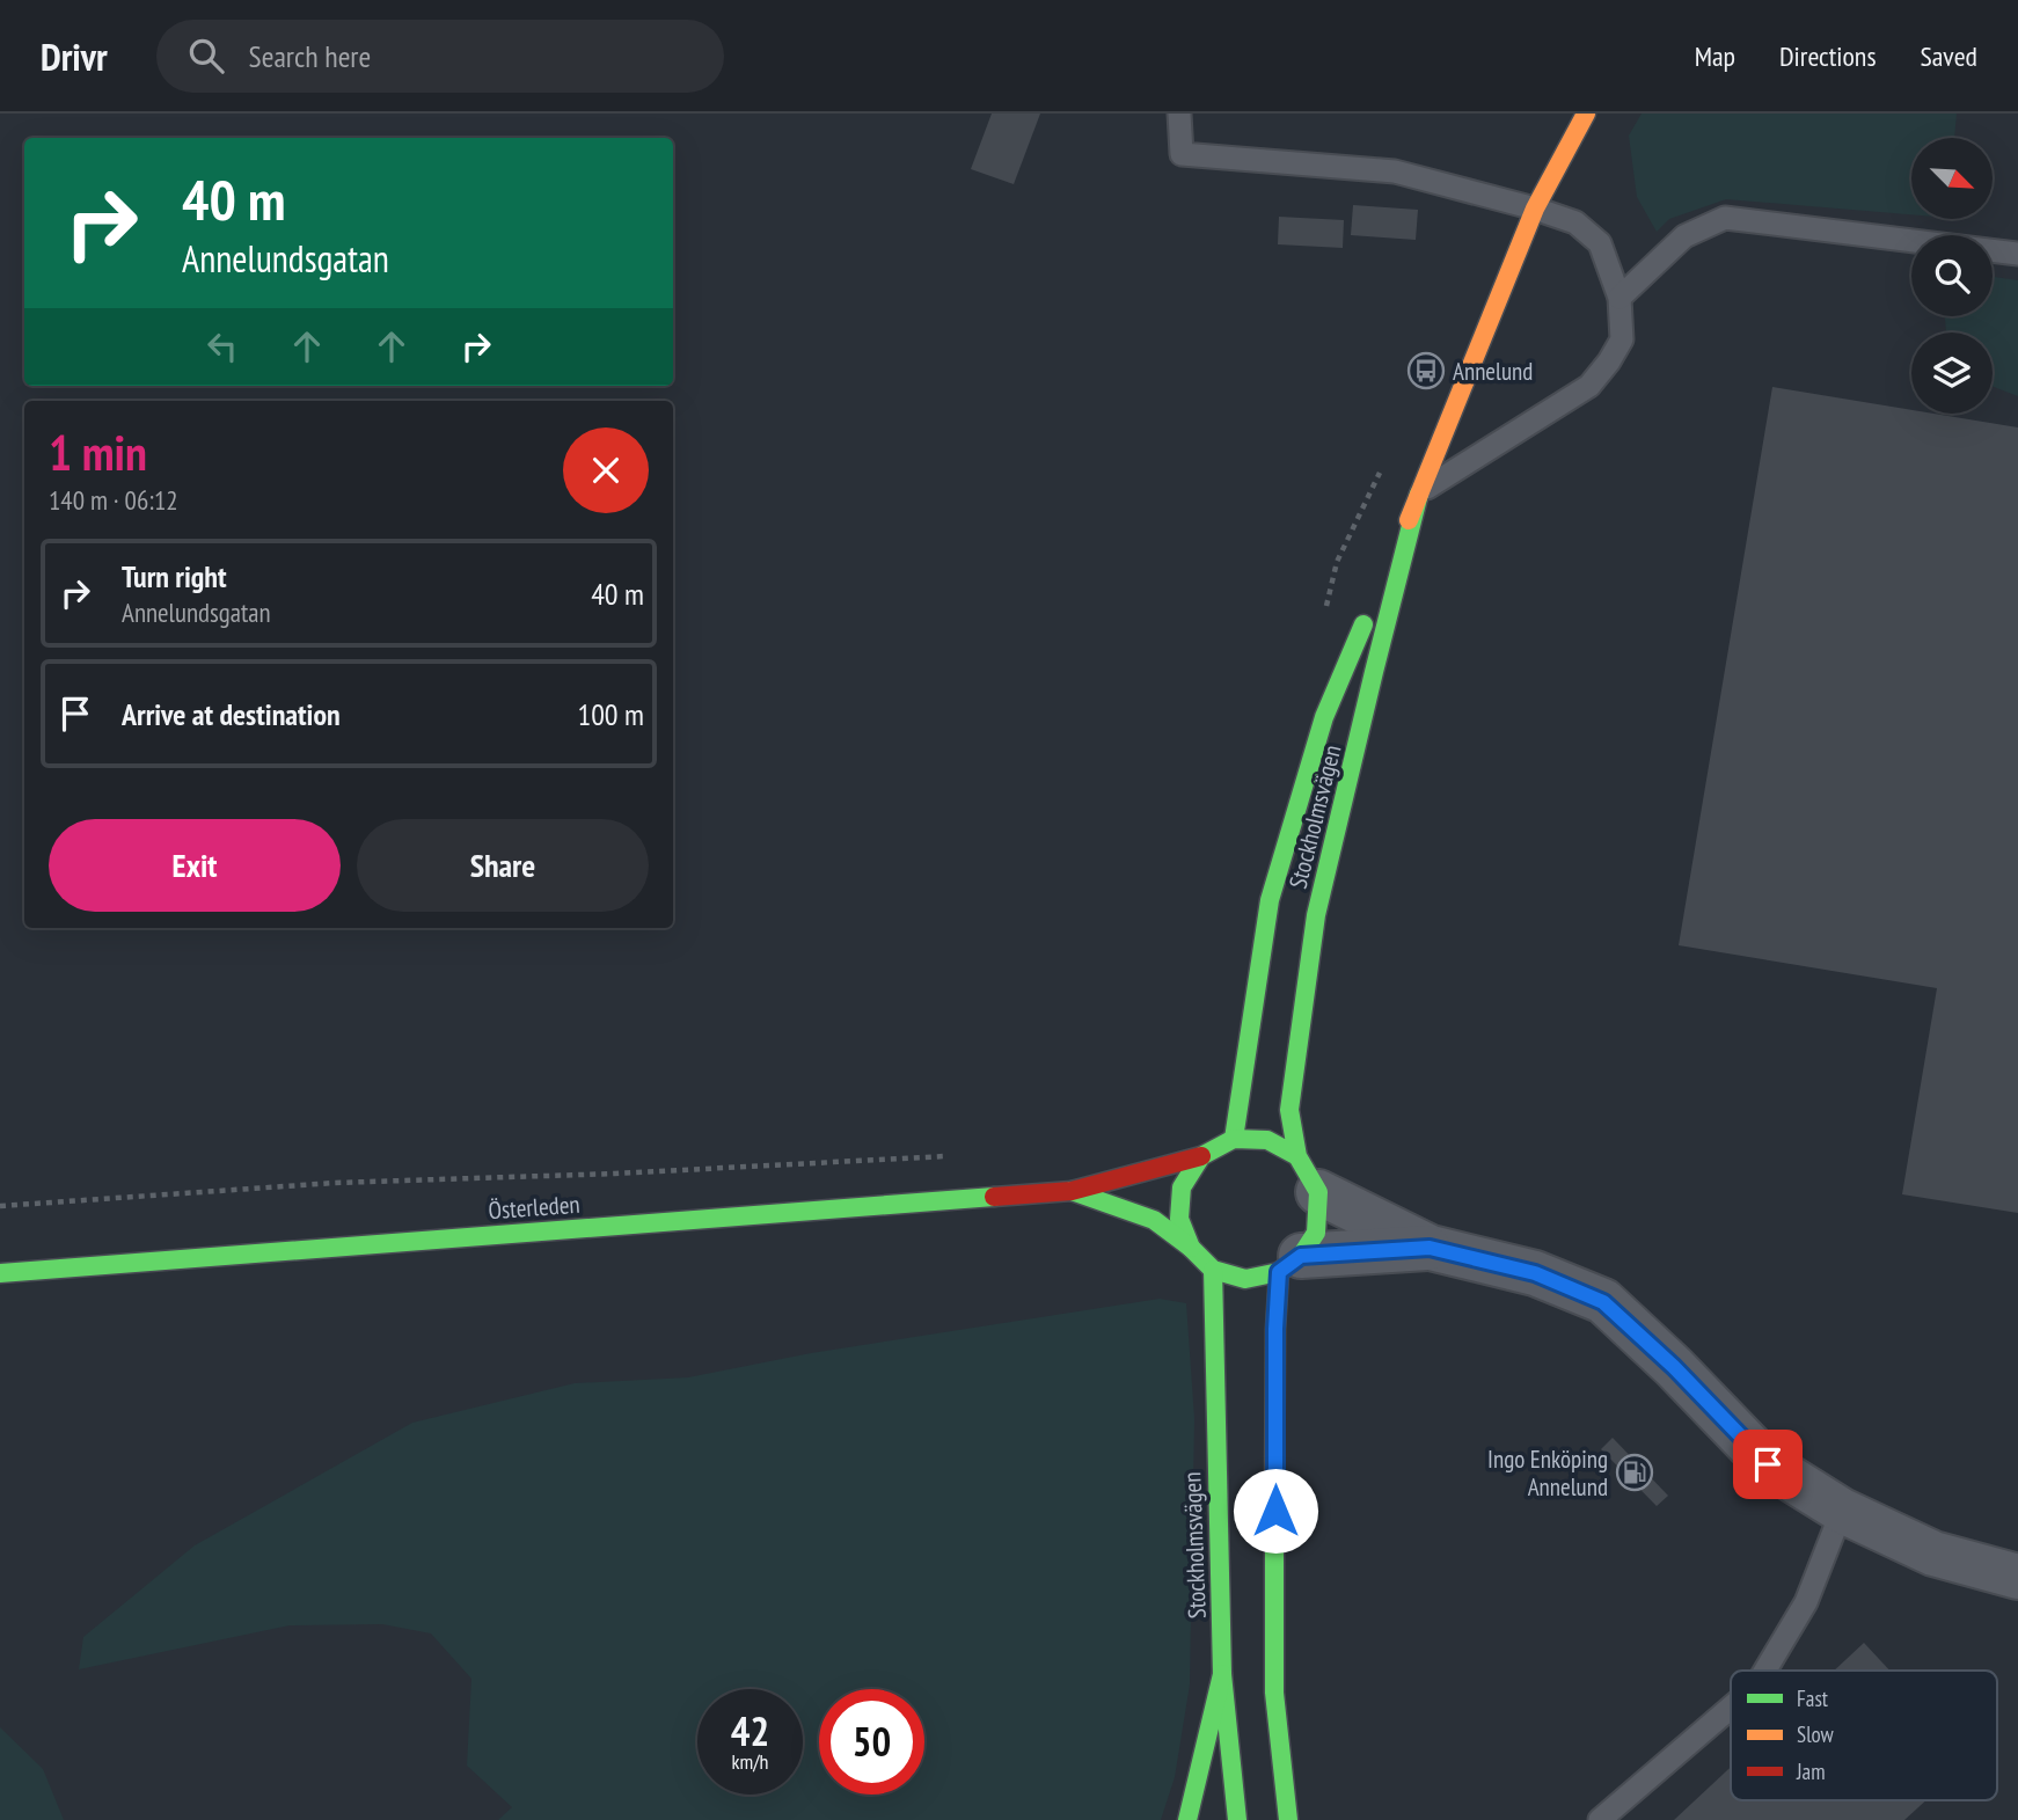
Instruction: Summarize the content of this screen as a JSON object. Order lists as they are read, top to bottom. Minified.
{"streets":{"main road":["Stockholmsvägen","Österleden"]},"crossings":[["Stockholmsvägen","Österleden"]],"places":{"bus stop":["Annelund"],"fuel station":["Ingo Enköping Annelund"]},"legend":["Fast","Slow","Jam"],"north":"bottom right","page":{"header":"Drivr","search":"Search here","nav":["Map","Directions","Saved"],"turn":["40 m","Annelundsgatan"],"heading":["1 min","140 m · 06:12"],"list":[{"name":"Turn right","note":"Annelundsgatan","value":"40 m"},{"name":"Arrive at destination","value":"100 m"}],"buttons":["Exit","Share"],"speed":"42 km/h","limit":"50"}}
